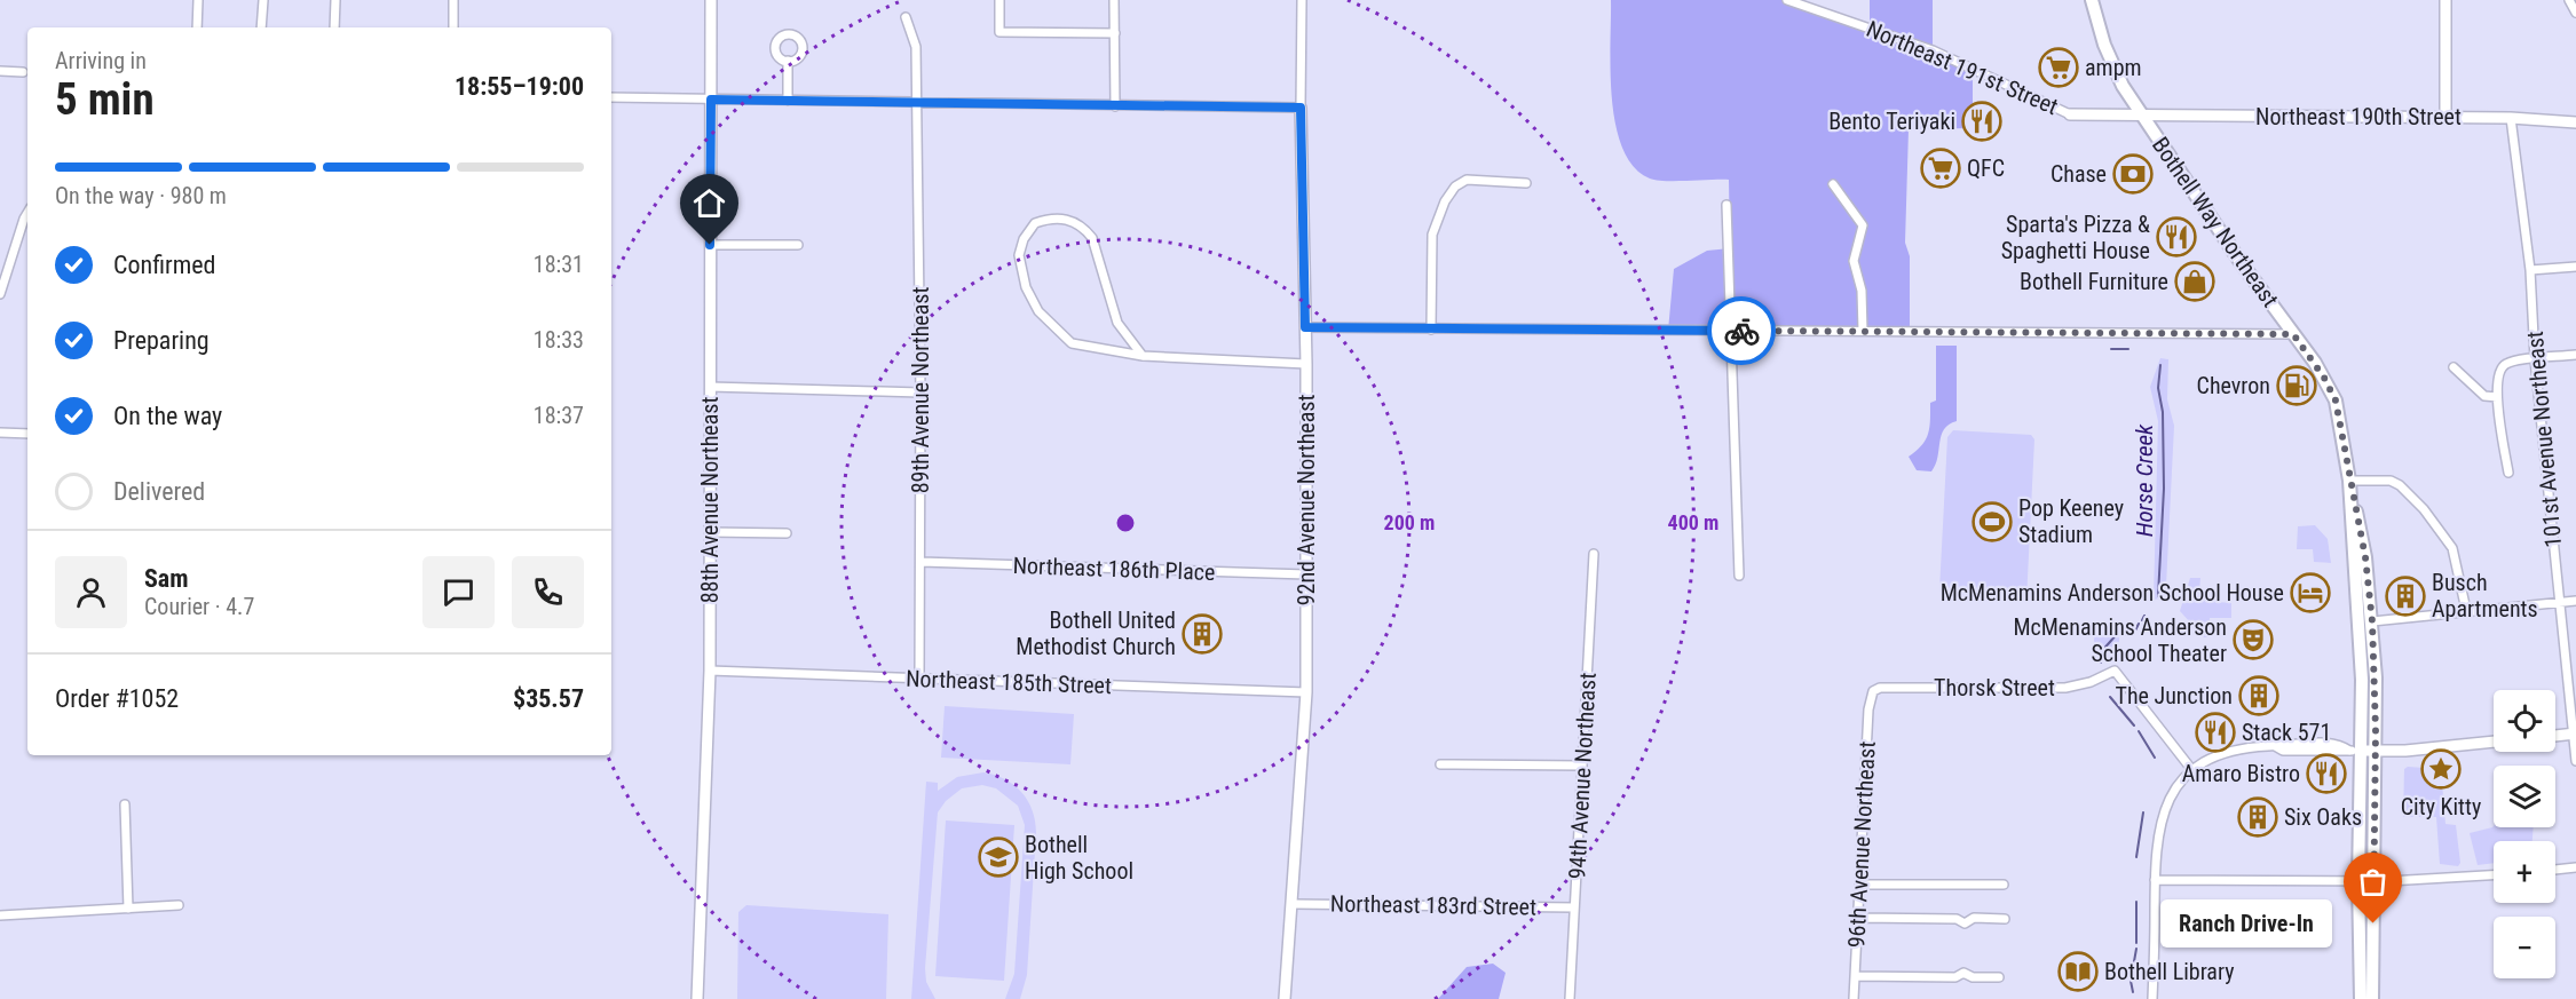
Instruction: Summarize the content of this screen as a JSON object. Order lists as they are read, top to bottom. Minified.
{"streets":{"main road":["Bothell Way Northeast"],"street":["Northeast 191st Street","Northeast 190th Street","89th Avenue Northeast","101st Avenue Northeast","88th Avenue Northeast","92nd Avenue Northeast","Northeast 186th Place","Northeast 185th Street","Thorsk Street","94th Avenue Northeast","96th Avenue Northeast","Northeast 183rd Street"]},"crossings":[["Northeast 191st Street","Northeast 190th Street"],["Northeast 191st Street","Bothell Way Northeast"],["Northeast 190th Street","Bothell Way Northeast"],["Northeast 190th Street","101st Avenue Northeast"],["89th Avenue Northeast","Northeast 186th Place"],["89th Avenue Northeast","Northeast 185th Street"],["88th Avenue Northeast","Northeast 185th Street"],["92nd Avenue Northeast","Northeast 186th Place"],["92nd Avenue Northeast","Northeast 185th Street"],["92nd Avenue Northeast","Northeast 183rd Street"],["Thorsk Street","96th Avenue Northeast"],["94th Avenue Northeast","Northeast 183rd Street"]],"water":["Horse Creek"],"places":{"supermarket":["ampm","QFC"],"restaurant":["Bento Teriyaki","Sparta's Pizza & Spaghetti House","Stack 571","Amaro Bistro"],"bank":["Chase"],"shop":["Bothell Furniture"],"fuel station":["Chevron"],"sports":["Pop Keeney Stadium"],"hotel":["McMenamins Anderson School House"],"building":["Busch Apartments","Bothell United Methodist Church","The Junction","Six Oaks"],"theatre":["McMenamins Anderson School Theater"],"place":["City Kitty"],"school or university":["Bothell High School"],"other":["Ranch Drive-In"],"library":["Bothell Library"]},"page":{"heading":["5 min","Arriving in","18:55–19:00"],"panel":["Sam","Courier · 4.7","Order #1052","$35.57"],"bar":"On the way · 980 m","list":[["Confirmed","18:31"],["Preparing","18:33"],["On the way","18:37"],"Delivered"],"map_buttons":["+","−"],"bubble":"Ranch Drive-In"},"rings":["200 m","400 m"]}
